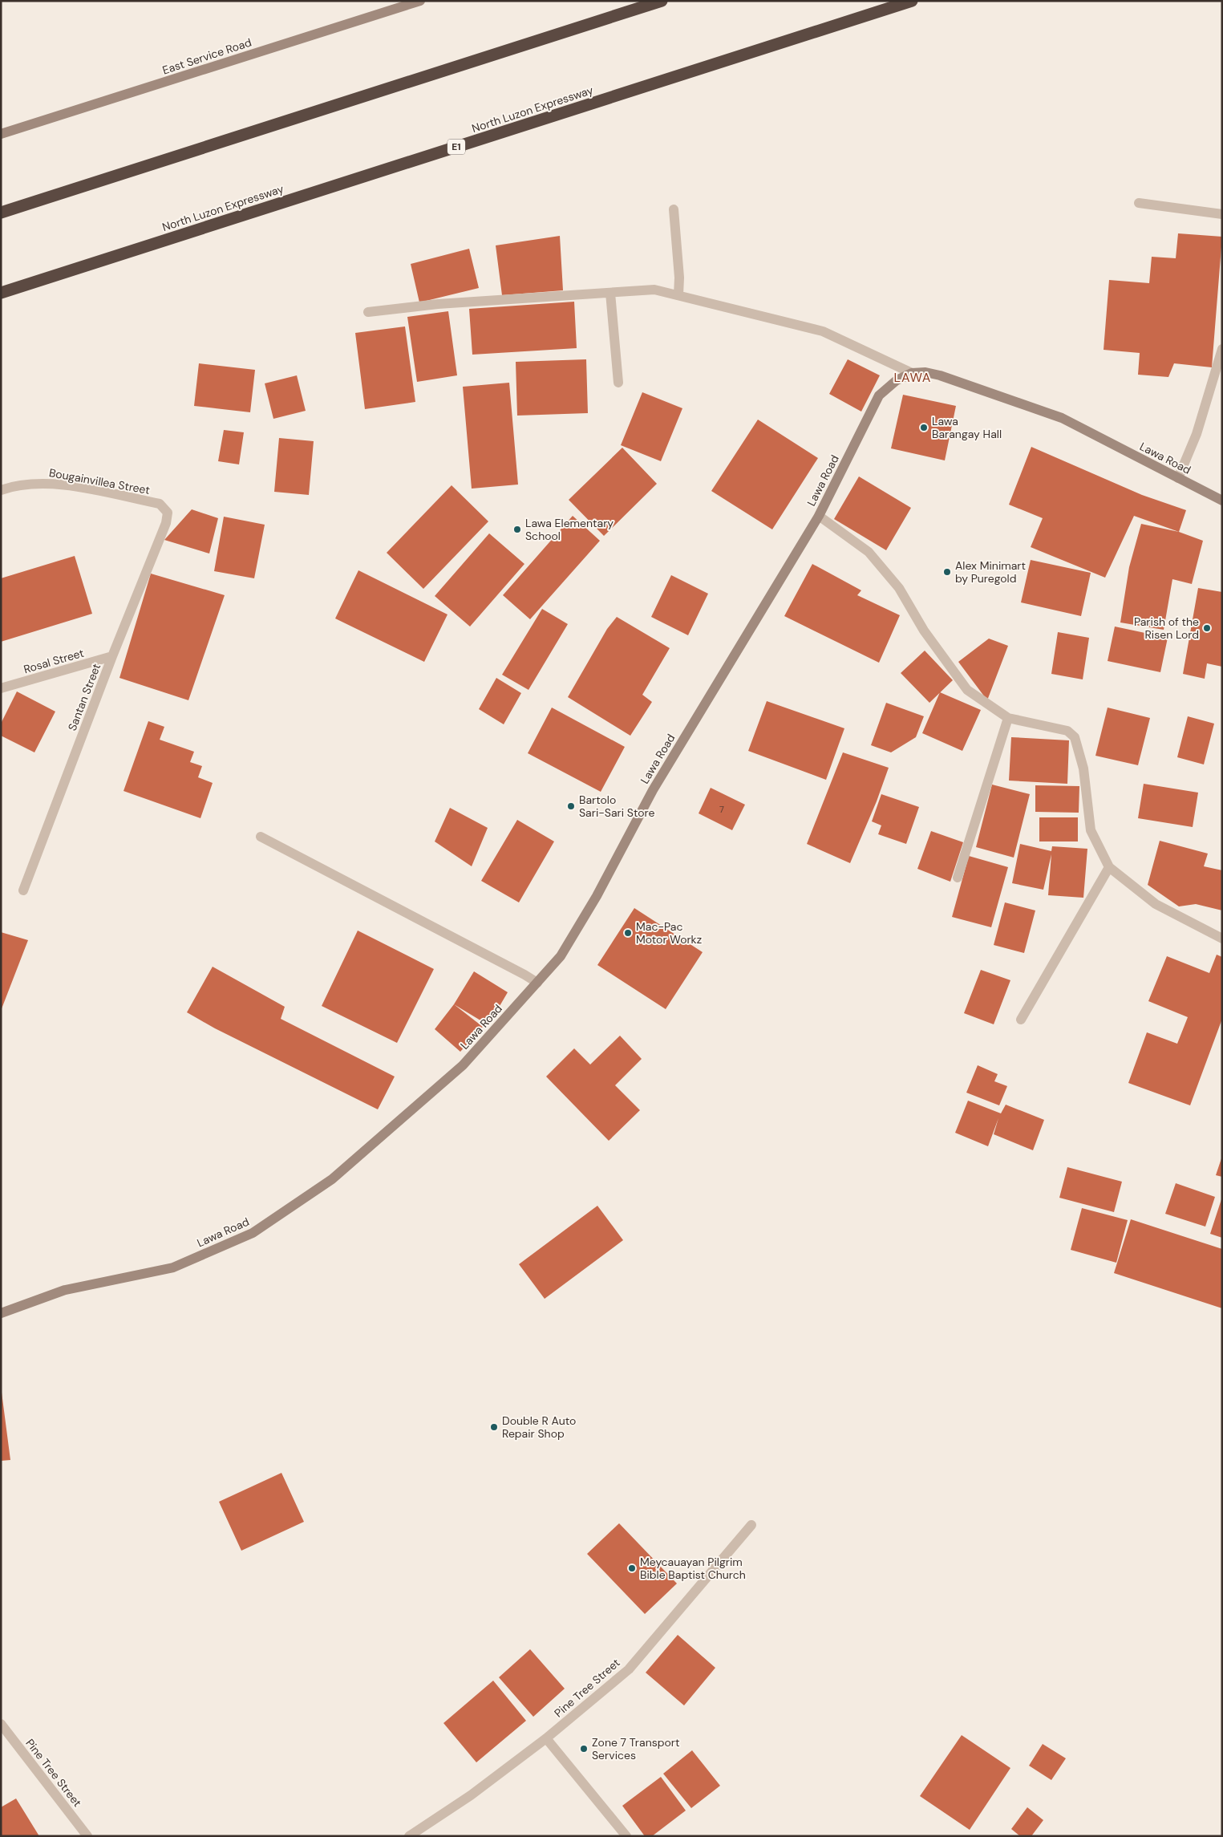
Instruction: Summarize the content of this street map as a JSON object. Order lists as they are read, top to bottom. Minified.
{"streets":{"highway":["North Luzon Expressway","E1"],"street":["East Service Road","Lawa Road","Bougainvillea Street","Rosal Street","Santan Street","Pine Tree Street"]},"crossings":[["Bougainvillea Street","Santan Street"],["Rosal Street","Santan Street"]],"districts":["LAWA"],"places":["Lawa Barangay Hall","Lawa Elementary School","Alex Minimart by Puregold","Parish of the Risen Lord","Bartolo Sari-Sari Store","Mac-Pac Motor Workz","Double R Auto Repair Shop","Meycauayan Pilgrim Bible Baptist Church","Zone 7 Transport Services"],"house_numbers":["7"]}
